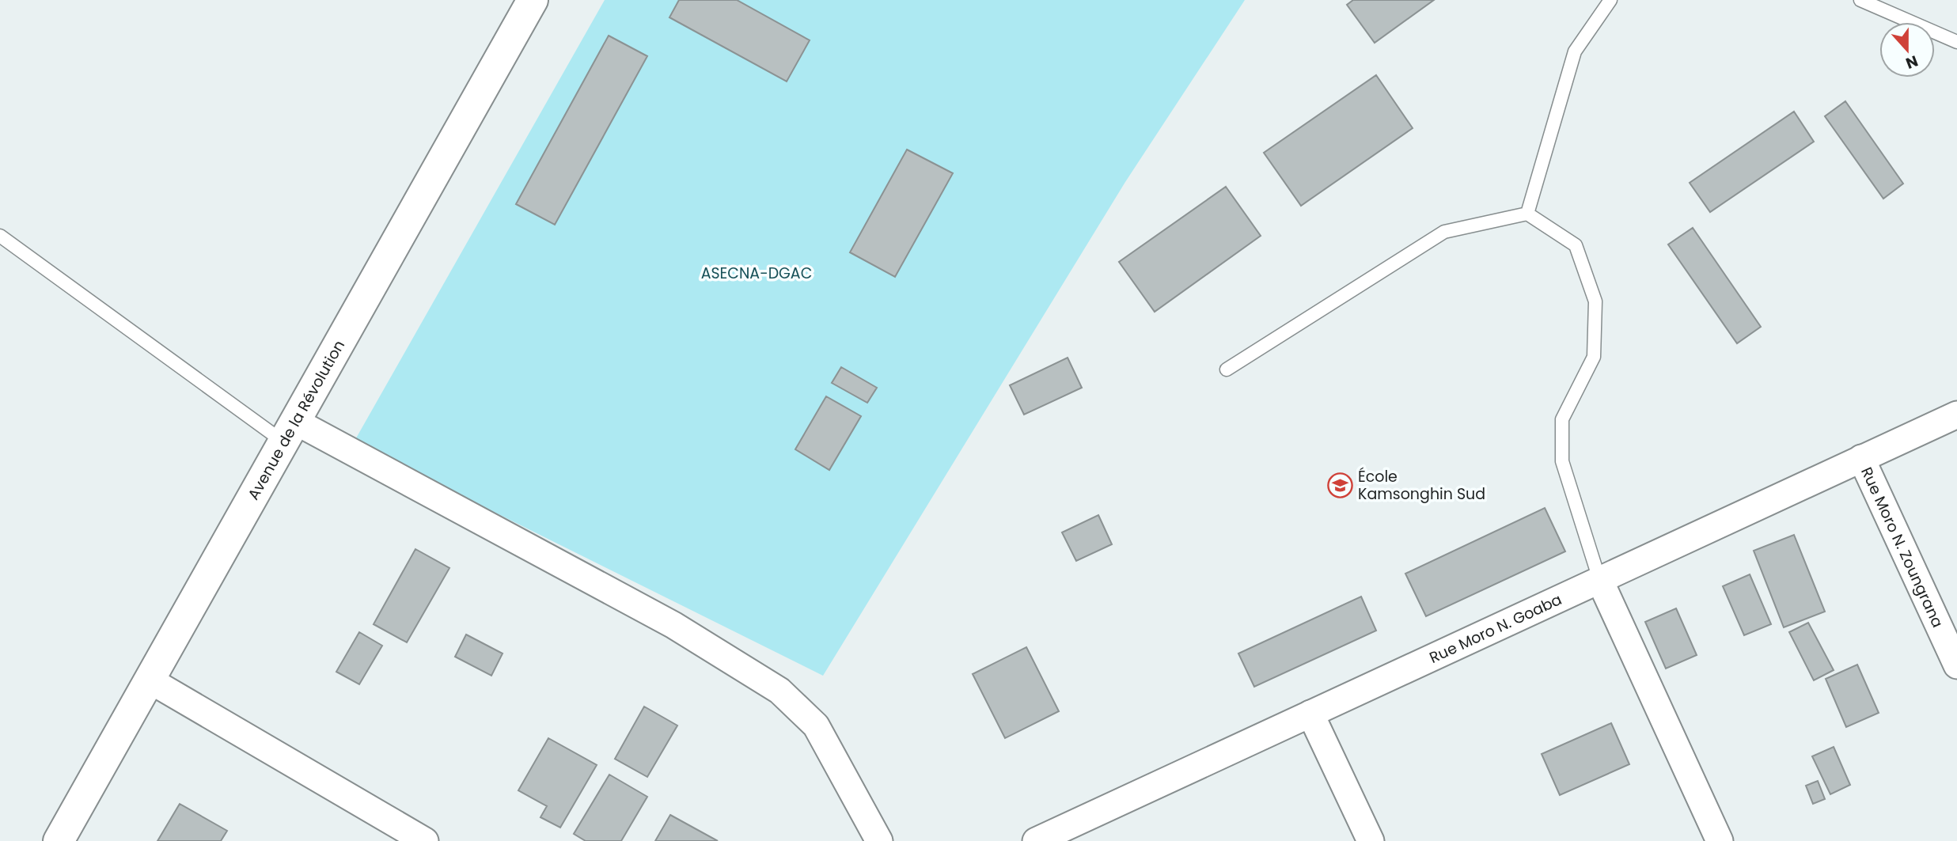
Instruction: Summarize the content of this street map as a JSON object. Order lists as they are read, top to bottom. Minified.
{"streets":{"main road":["Avenue de la Révolution"],"street":["Rue Moro N. Zoungrana","Rue Moro N. Goaba"]},"crossings":[["Rue Moro N. Zoungrana","Rue Moro N. Goaba"]],"parks":["ASECNA-DGAC"],"places":{"school or university":["École Kamsonghin Sud"]},"north":"bottom"}
